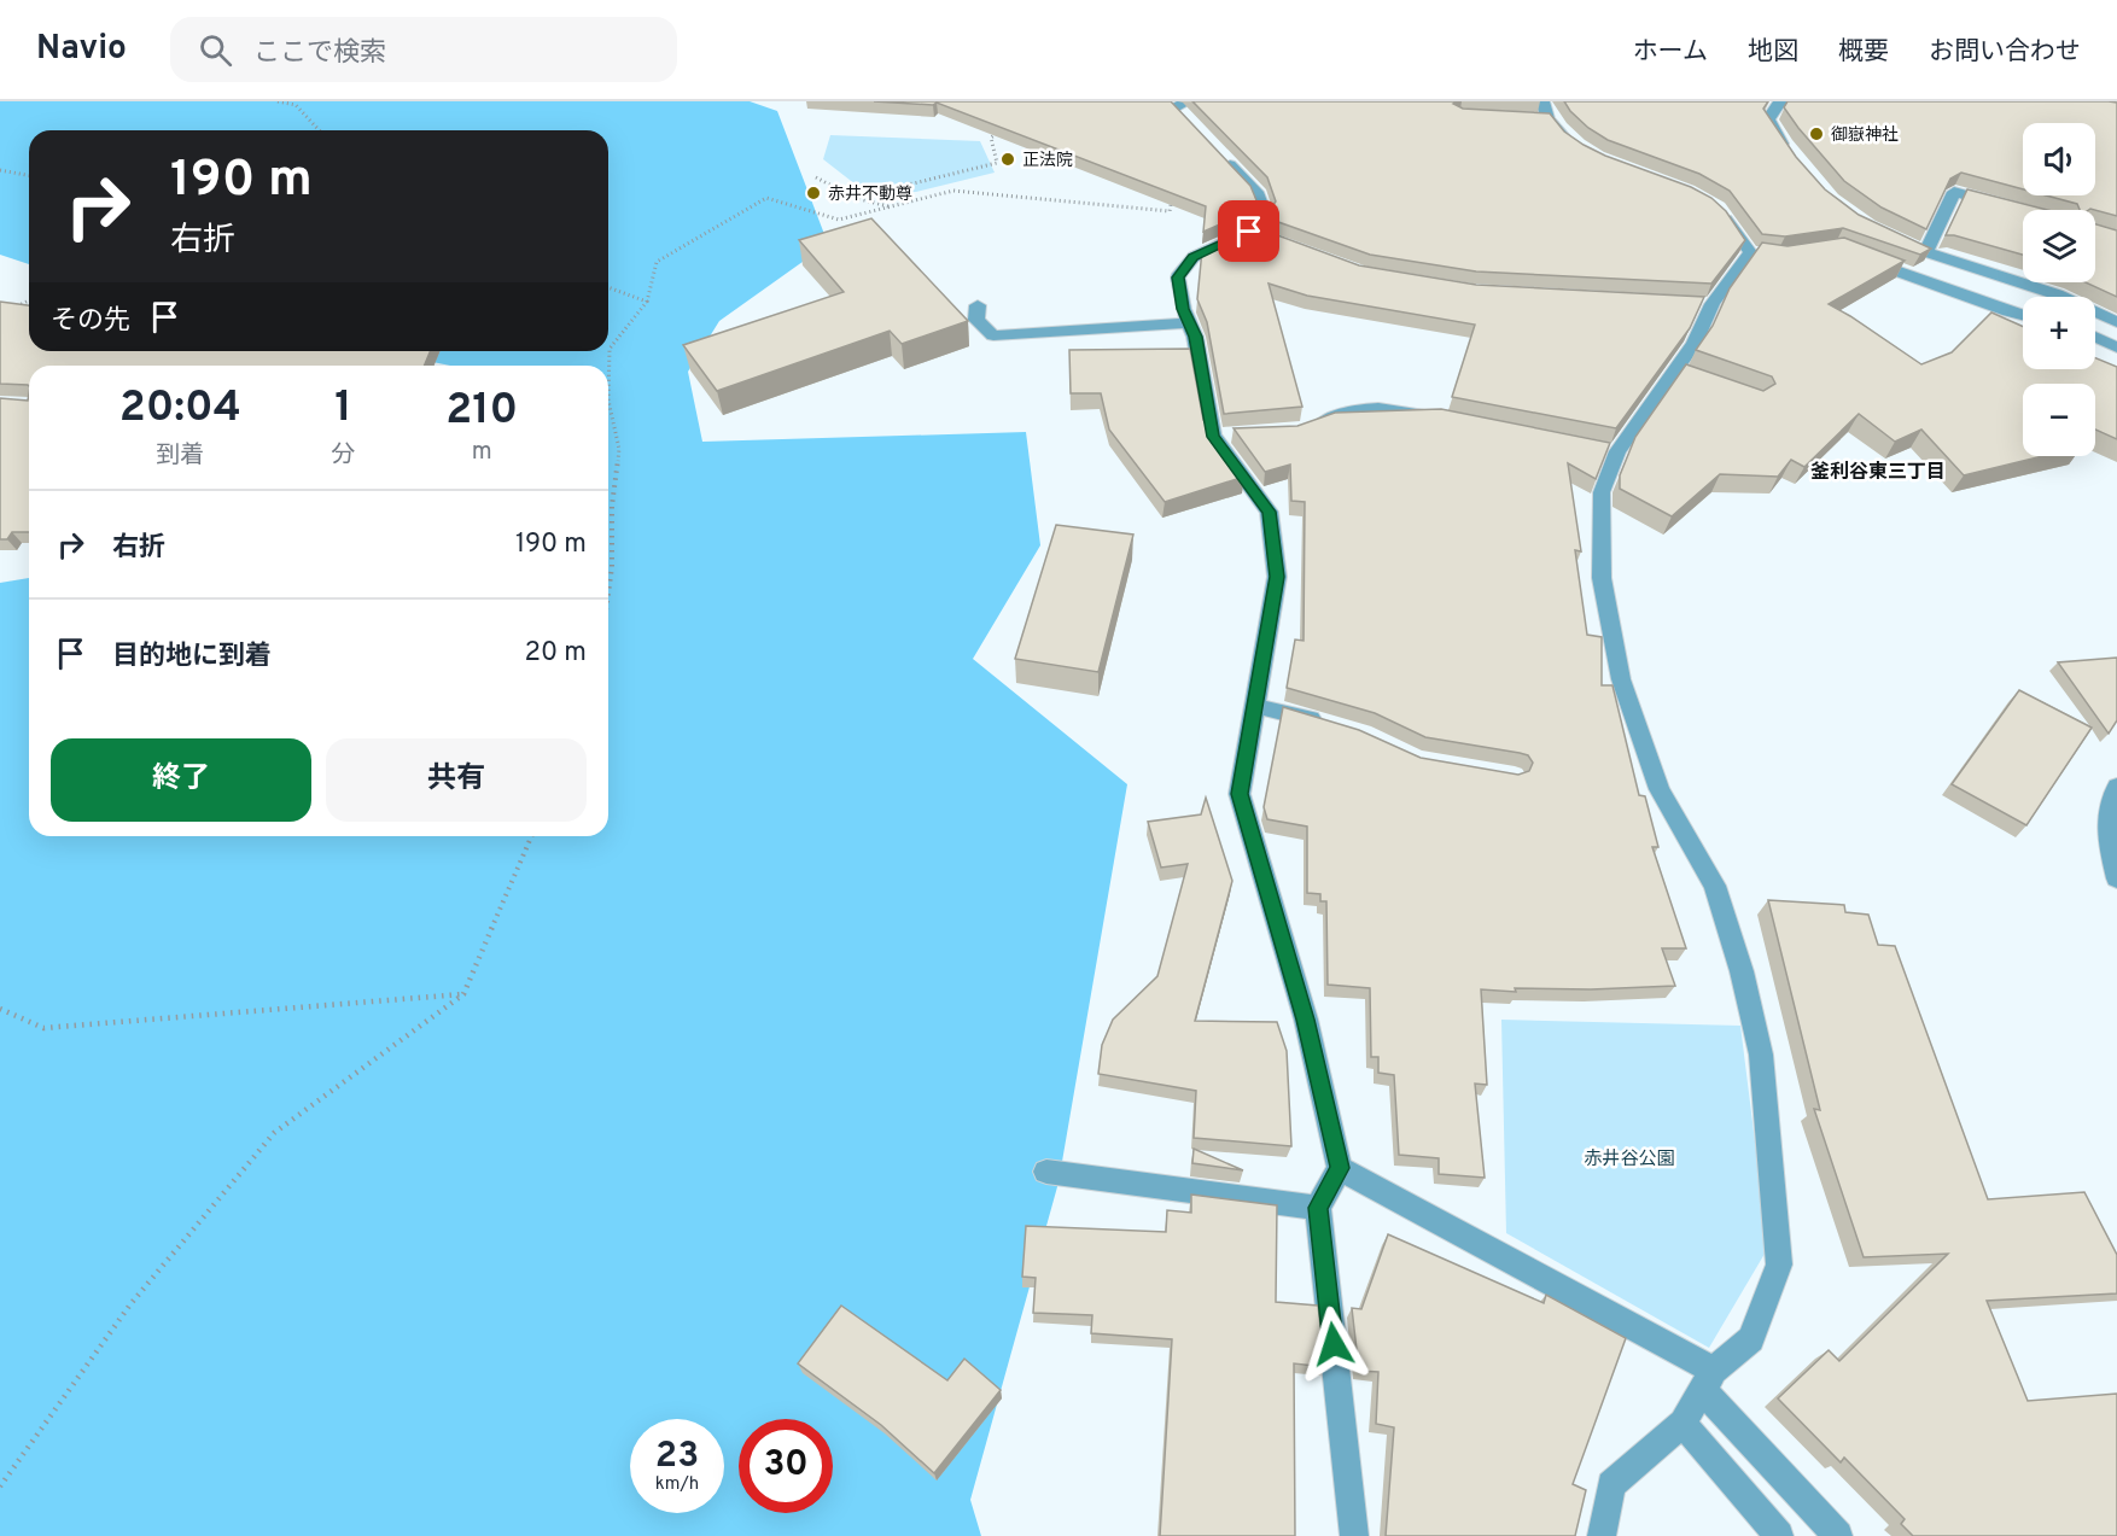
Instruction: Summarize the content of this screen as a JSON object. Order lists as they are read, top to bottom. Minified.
{"districts":["釜利谷東三丁目"],"parks":["赤井谷公園"],"places":["御嶽神社","正法院","赤井不動尊"],"page":{"header":"Navio","search":"ここで検索","nav":["ホーム","地図","概要","お問い合わせ"],"map_buttons":["+","−"],"turn":["190 m","右折"],"then":"その先","eta":["20:04","到着","1","分","210","m"],"list":[{"name":"右折","value":"190 m"},{"name":"目的地に到着","value":"20 m"}],"buttons":["終了","共有"],"speed":"23 km/h","limit":"30"}}
